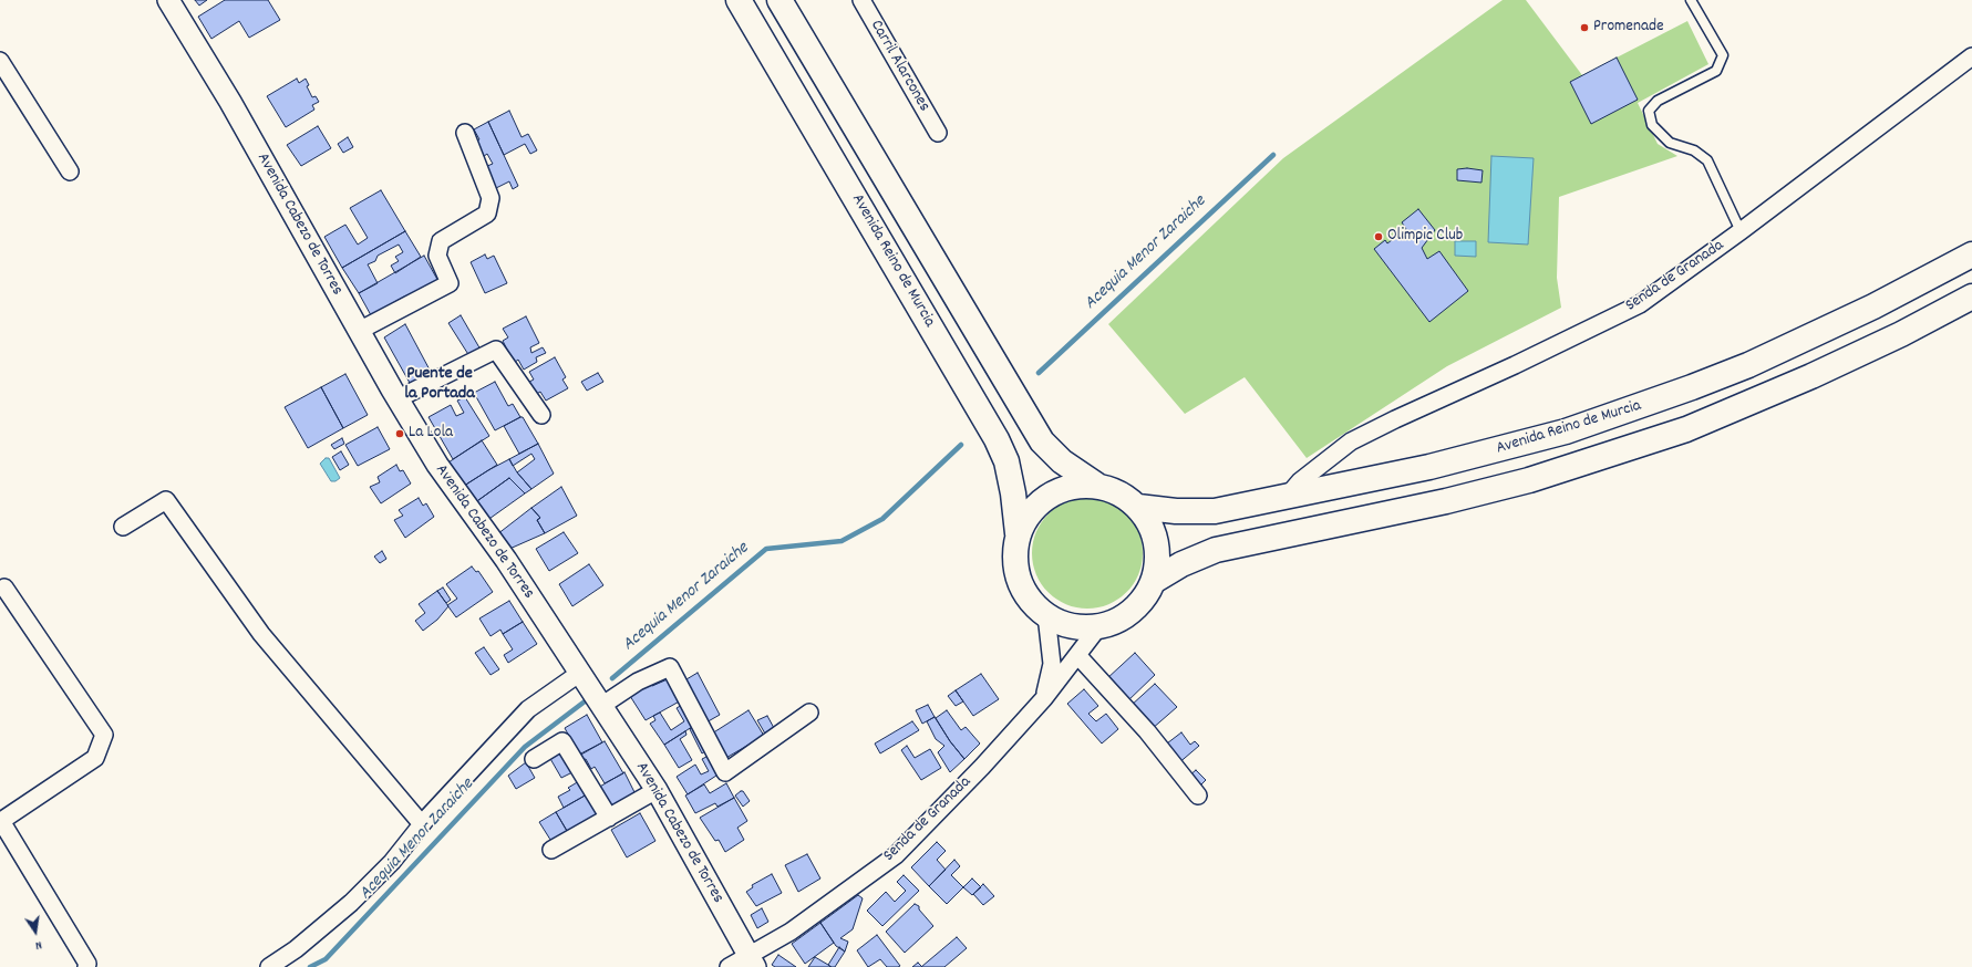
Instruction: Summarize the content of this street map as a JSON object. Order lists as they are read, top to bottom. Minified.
{"streets":{"main road":["Avenida Reino de Murcia"],"street":["Carril Alarcones","Avenida Cabezo de Torres","Senda de Granada"]},"crossings":[["Avenida Cabezo de Torres","Senda de Granada"],["Avenida Reino de Murcia","Senda de Granada"]],"districts":["Puente de la Portada"],"water":["Acequia Menor Zaraiche"],"places":["Promenade","Olimpic Club","La Lola"],"north":"bottom"}
